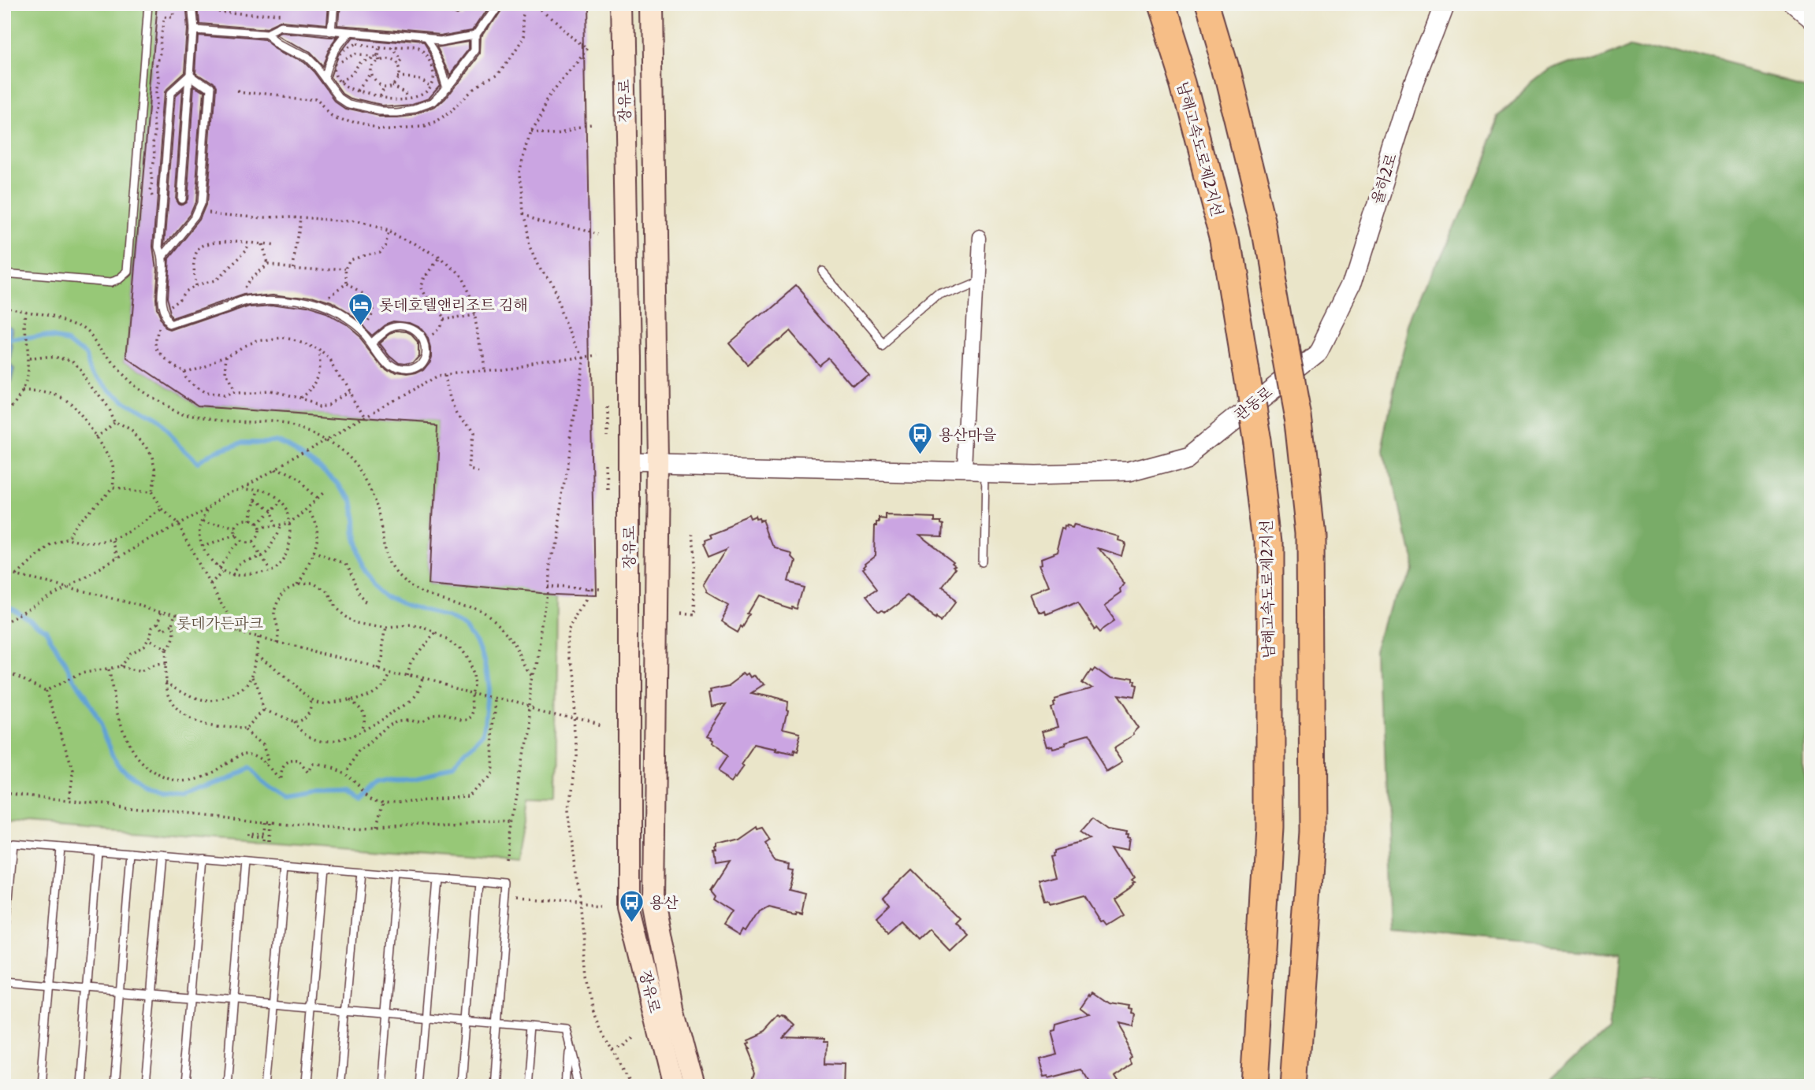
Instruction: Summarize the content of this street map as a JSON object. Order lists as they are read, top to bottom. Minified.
{"streets":{"highway":["남해고속도로제2지선"],"main road":["장유로"],"street":["율하2로","관동로"]},"crossings":[["율하2로","관동로"]],"parks":["롯데가든파크"],"places":{"hotel":["롯데호텔앤리조트 김해"],"bus stop":["용산마을","용산"]}}
